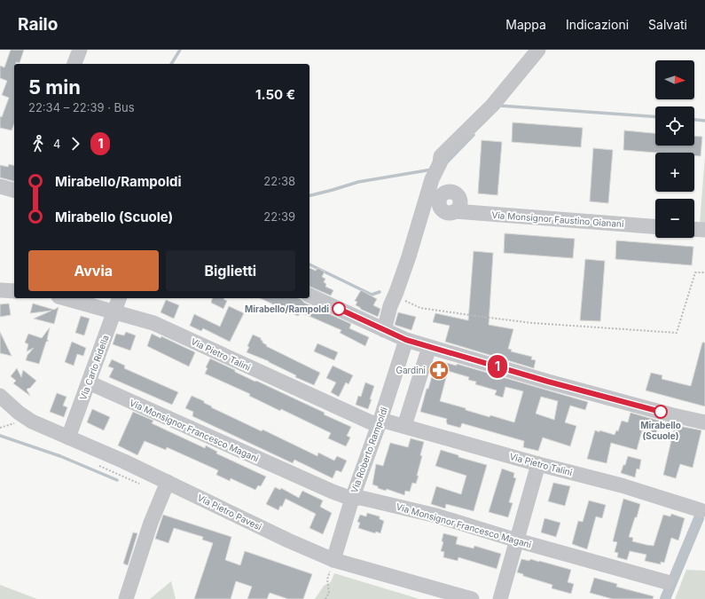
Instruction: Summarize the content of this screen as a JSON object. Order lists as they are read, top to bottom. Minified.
{"streets":{"street":["Via Monsignor Faustino Gianani","Via Pietro Talini","Via Carlo Ridella","Via Monsignor Francesco Magani","Via Roberto Rampoldi","Via Pietro Pavesi"]},"crossings":[["Via Pietro Talini","Via Carlo Ridella"],["Via Pietro Talini","Via Roberto Rampoldi"],["Via Carlo Ridella","Via Monsignor Francesco Magani"],["Via Carlo Ridella","Via Pietro Pavesi"],["Via Monsignor Francesco Magani","Via Roberto Rampoldi"],["Via Roberto Rampoldi","Via Pietro Pavesi"]],"places":{"other":["Mirabello/Rampoldi","Mirabello (Scuole)"],"pharmacy":["Gardini"]},"lines":["bus line 1"],"north":"right","page":{"header":"Railo","nav":["Mappa","Indicazioni","Salvati"],"on_map":"1","map_buttons":["+","−"],"heading":["5 min","22:34 – 22:39 · Bus","1.50 €"],"legs":["4","1"],"list":[{"name":"Mirabello/Rampoldi","value":"22:38"},{"name":"Mirabello (Scuole)","value":"22:39"}],"buttons":["Avvia","Biglietti"]}}
